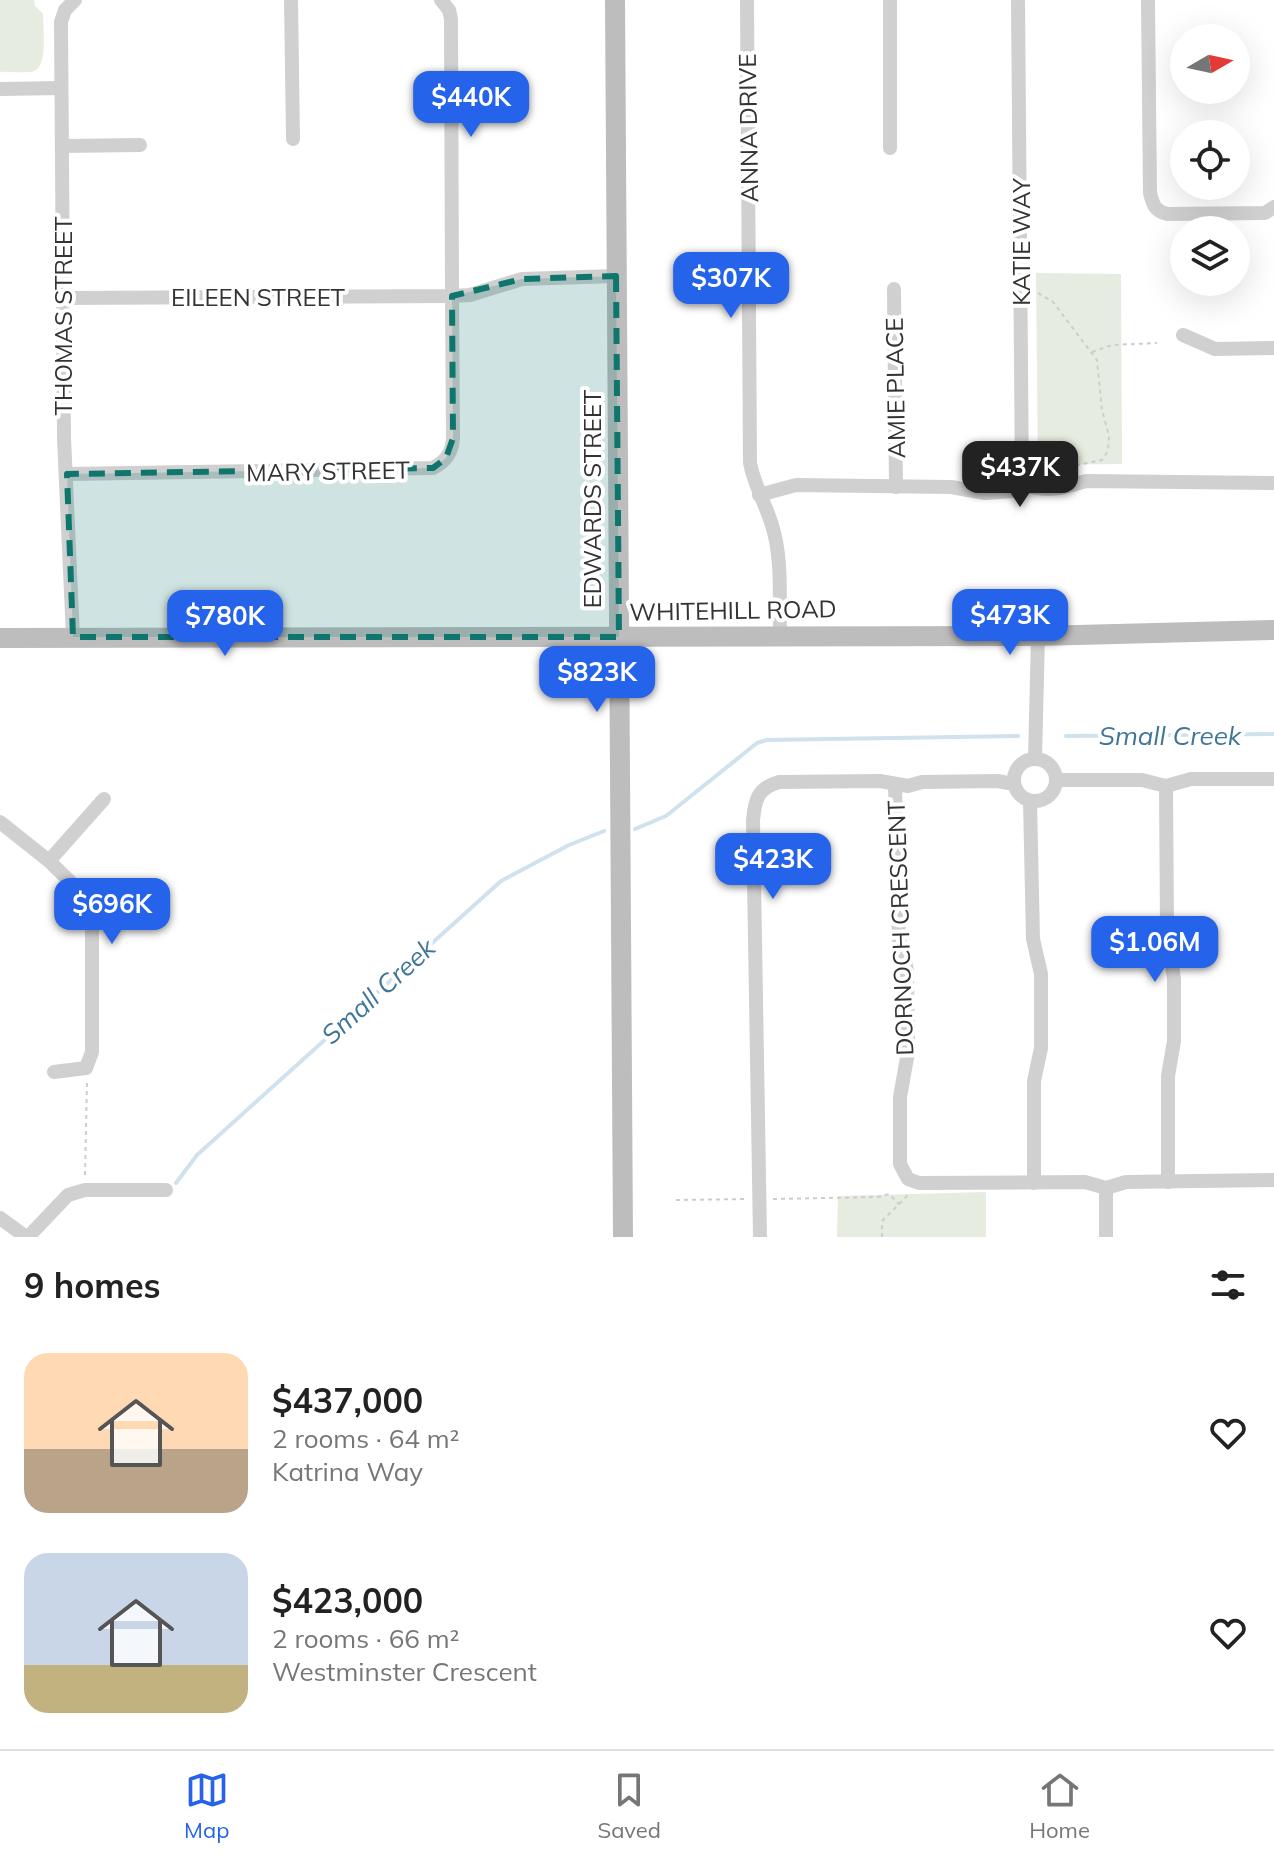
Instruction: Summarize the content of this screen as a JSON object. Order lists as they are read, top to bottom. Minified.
{"streets":{"street":["ANNA DRIVE","KATIE WAY","EILEEN STREET","THOMAS STREET","AMIE PLACE","MARY STREET","EDWARDS STREET","WHITEHILL ROAD","DORNOCH CRESCENT"]},"crossings":[["ANNA DRIVE","WHITEHILL ROAD"],["EILEEN STREET","THOMAS STREET"],["EILEEN STREET","MARY STREET"],["THOMAS STREET","MARY STREET"],["THOMAS STREET","WHITEHILL ROAD"],["EDWARDS STREET","WHITEHILL ROAD"]],"water":["Small Creek"],"north":"right","page":{"price":["$440K","$307K","$437K","$473K","$780K","$823K","$423K","$696K","$1.06M"],"heading":"9 homes","list":[{"name":"$437,000","note":"2 rooms · 64 m² · Katrina Way"},{"name":"$423,000","note":"2 rooms · 66 m² · Westminster Crescent"}],"tabs":["Map","Saved","Home"]}}
